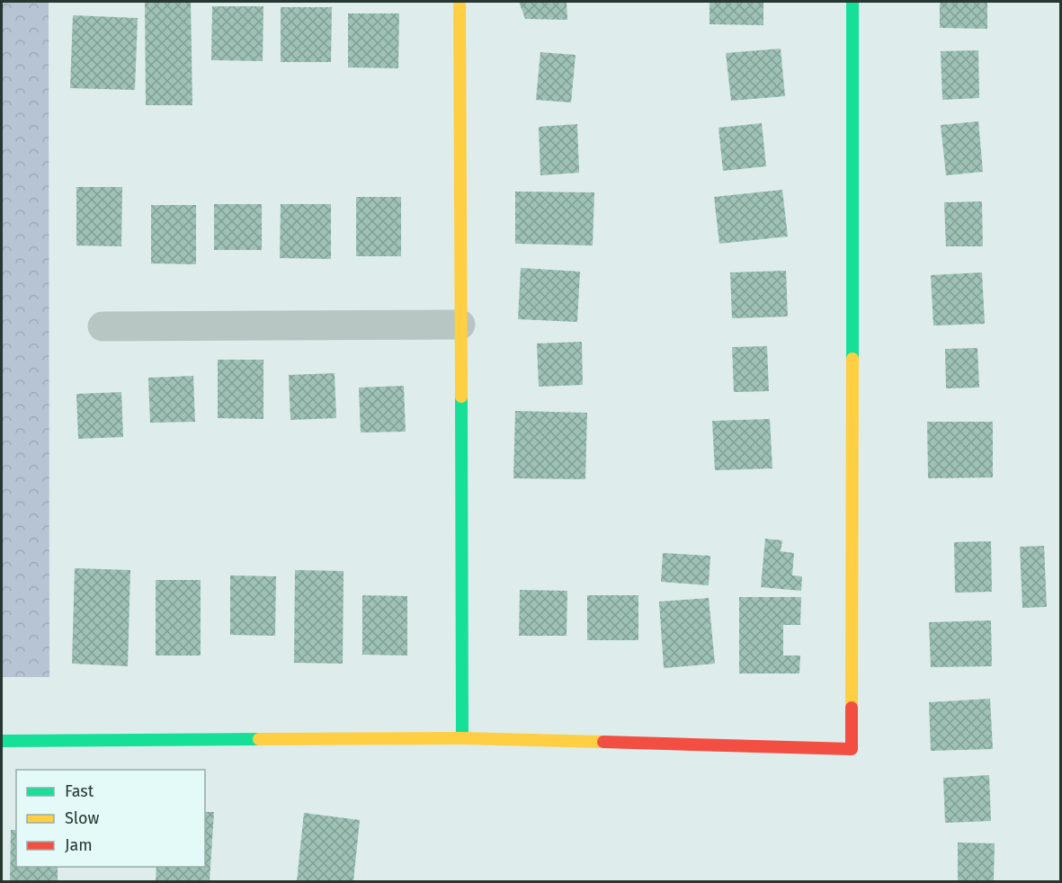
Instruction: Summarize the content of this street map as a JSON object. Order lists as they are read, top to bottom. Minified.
{"legend":["Fast","Slow","Jam"]}
